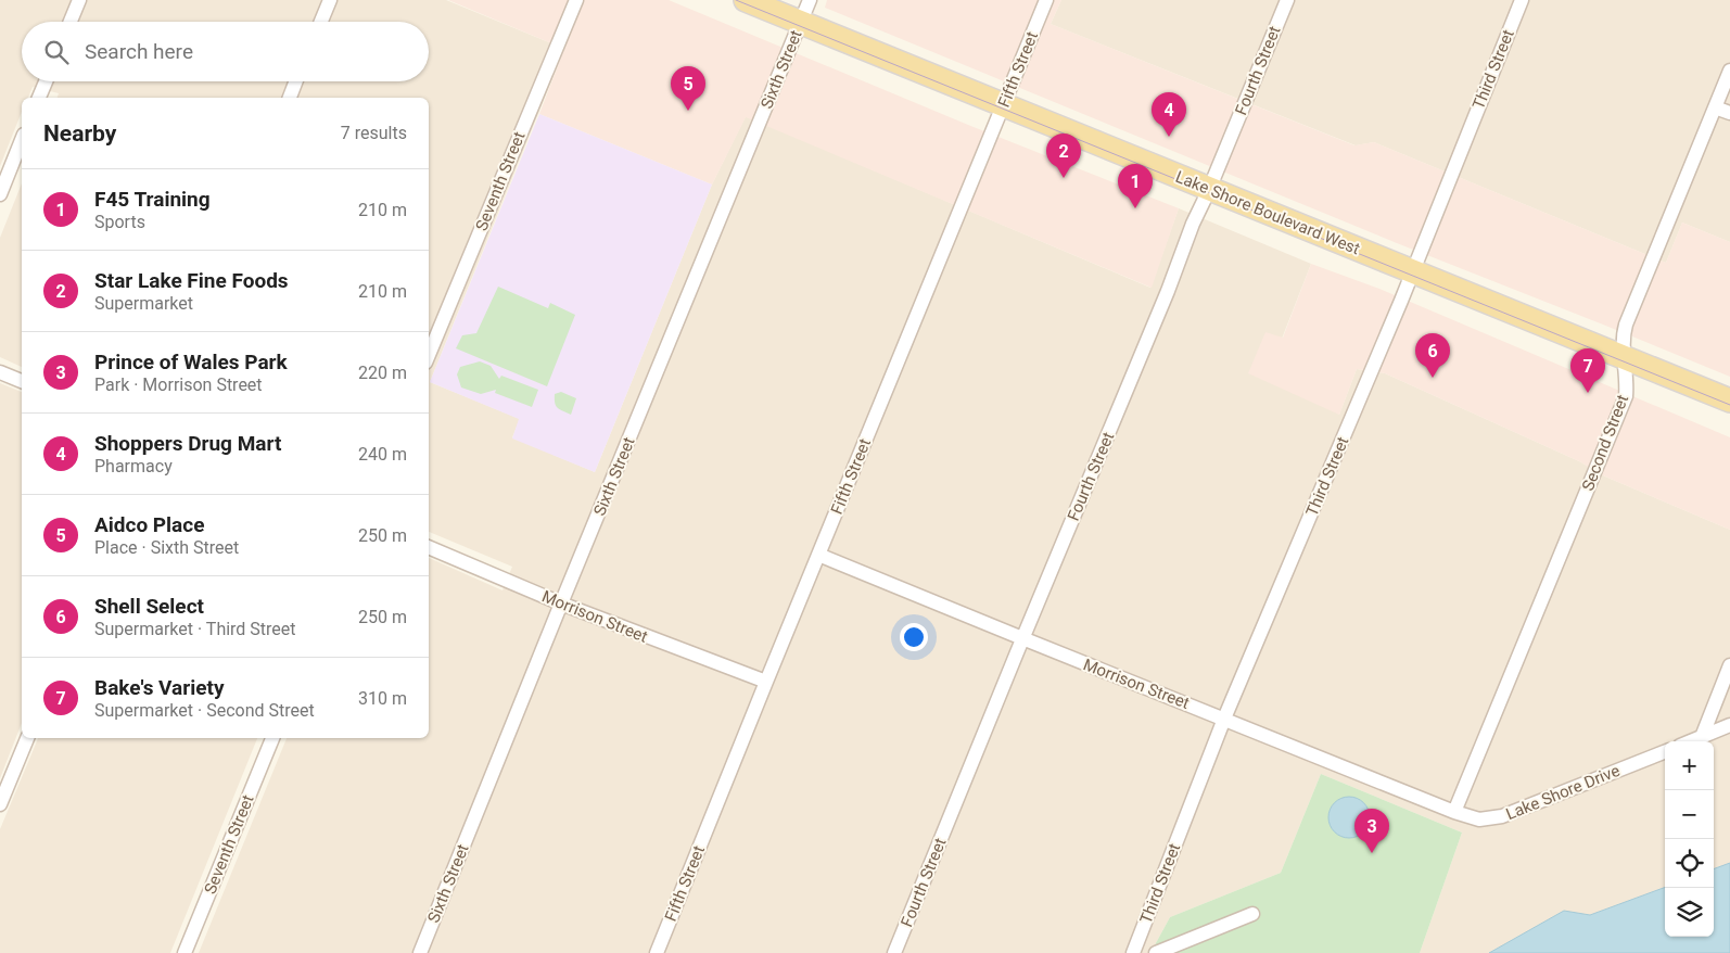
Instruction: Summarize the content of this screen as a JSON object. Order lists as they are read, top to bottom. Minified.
{"streets":{"main road":["Lake Shore Boulevard West"],"street":["Sixth Street","Fifth Street","Third Street","Fourth Street","Seventh Street","Second Street","Morrison Street","Lake Shore Drive"]},"crossings":[["Sixth Street","Lake Shore Boulevard West"],["Sixth Street","Morrison Street"],["Fifth Street","Lake Shore Boulevard West"],["Fifth Street","Morrison Street"],["Third Street","Lake Shore Boulevard West"],["Third Street","Morrison Street"],["Fourth Street","Lake Shore Boulevard West"],["Fourth Street","Morrison Street"],["Lake Shore Boulevard West","Second Street"],["Second Street","Morrison Street"],["Second Street","Lake Shore Drive"],["Morrison Street","Lake Shore Drive"]],"page":{"search":"Search here","pins":["5","4","2","1","6","7","3"],"heading":["Nearby","7 results"],"list":[{"mark":"1","name":"F45 Training","note":"Sports","value":"210 m"},{"mark":"2","name":"Star Lake Fine Foods","note":"Supermarket","value":"210 m"},{"mark":"3","name":"Prince of Wales Park","note":"Park · Morrison Street","value":"220 m"},{"mark":"4","name":"Shoppers Drug Mart","note":"Pharmacy","value":"240 m"},{"mark":"5","name":"Aidco Place","note":"Place · Sixth Street","value":"250 m"},{"mark":"6","name":"Shell Select","note":"Supermarket · Third Street","value":"250 m"},{"mark":"7","name":"Bake's Variety","note":"Supermarket · Second Street","value":"310 m"}],"map_buttons":["+","−"]}}
